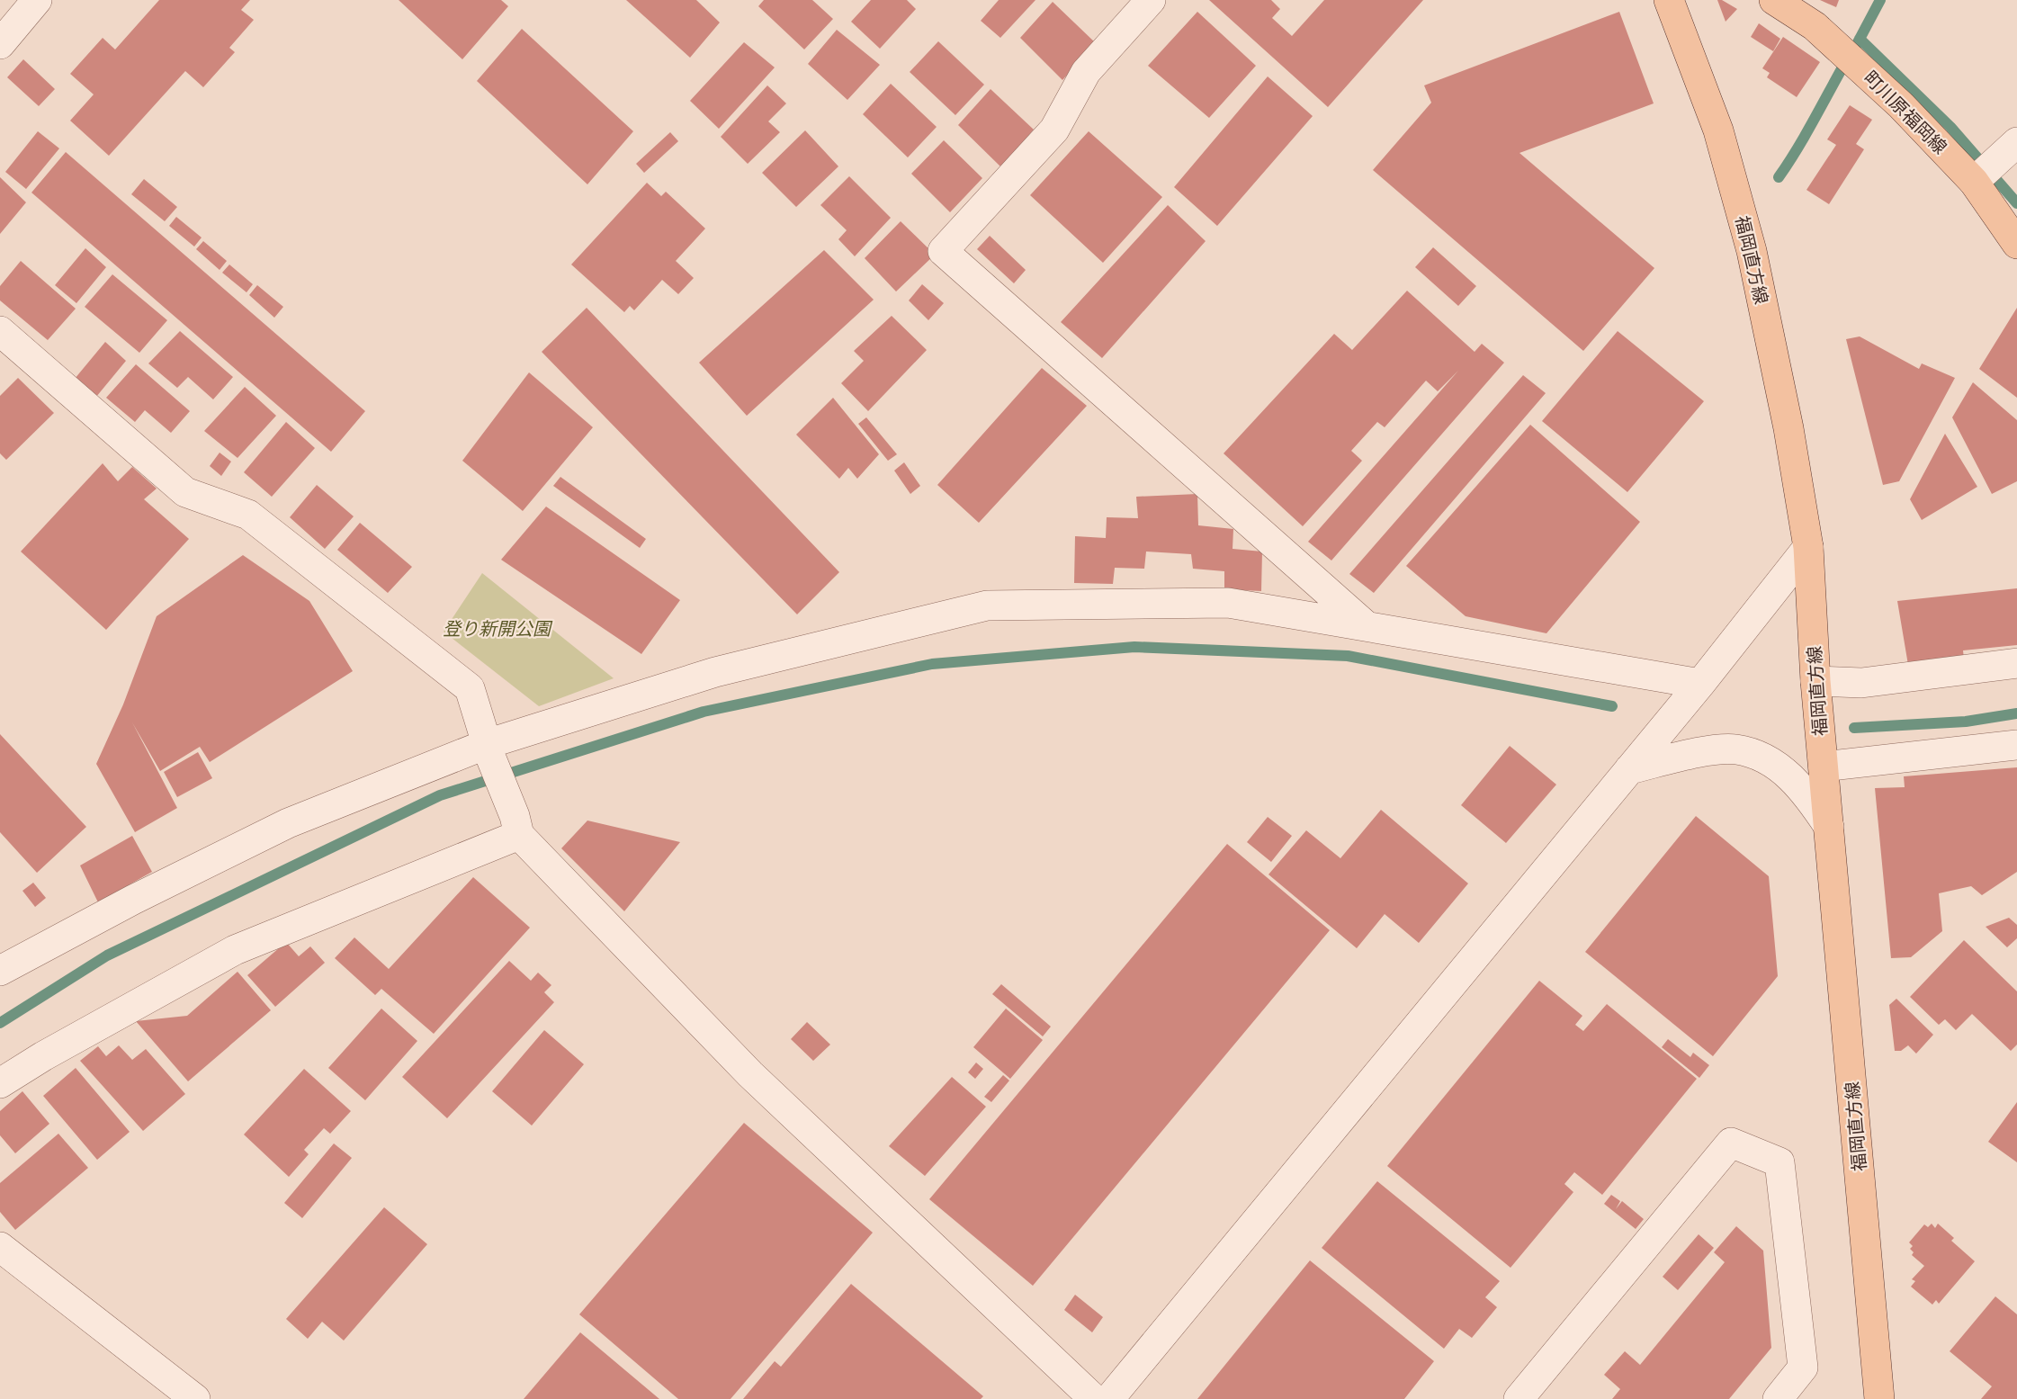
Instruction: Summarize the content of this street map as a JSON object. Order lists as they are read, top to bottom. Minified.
{"streets":{"main road":["町川原福岡線","福岡直方線"]},"parks":["登り新開公園"]}
